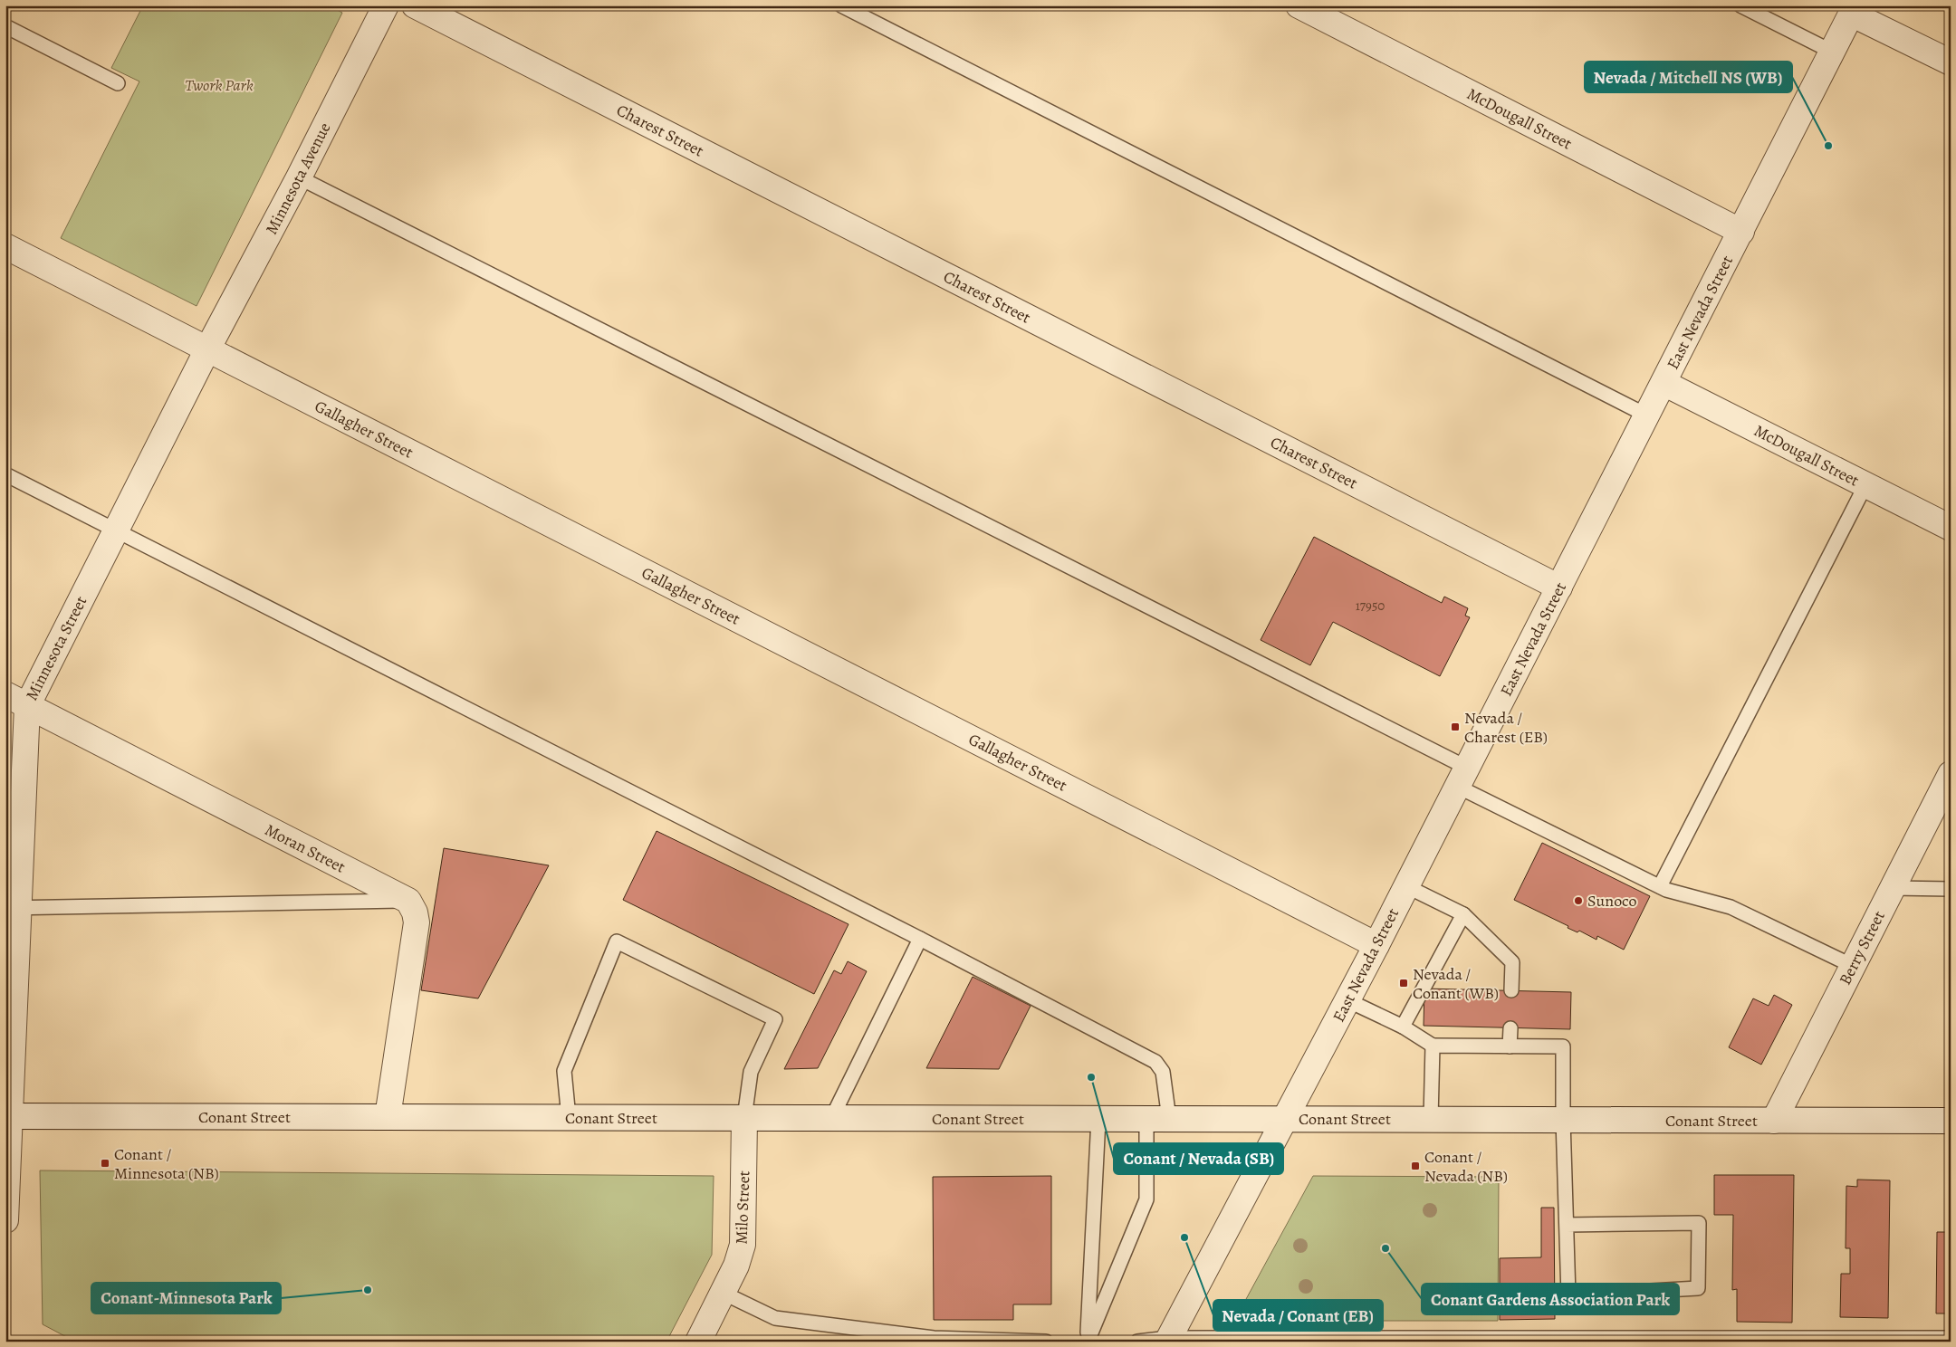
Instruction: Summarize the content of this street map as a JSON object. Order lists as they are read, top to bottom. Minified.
{"streets":{"street":["McDougall Street","Charest Street","Minnesota Avenue","East Nevada Street","Gallagher Street","Minnesota Street","Moran Street","Berry Street","Conant Street","Milo Street"]},"crossings":[["McDougall Street","East Nevada Street"],["Charest Street","East Nevada Street"],["Minnesota Avenue","Gallagher Street"],["Minnesota Avenue","Minnesota Street"],["East Nevada Street","Gallagher Street"],["East Nevada Street","Conant Street"],["Gallagher Street","Minnesota Street"],["Minnesota Street","Moran Street"],["Minnesota Street","Conant Street"],["Berry Street","Conant Street"],["Conant Street","Milo Street"]],"parks":["Twork Park"],"places":{"other":["Nevada / Mitchell NS (WB)","Sunoco","Conant / Nevada (SB)","Nevada / Conant (EB)","Conant Gardens Association Park","Conant-Minnesota Park"],"transit":["Nevada / Charest (EB)","Nevada / Conant (WB)","Conant / Minnesota (NB)","Conant / Nevada (NB)"]},"house_numbers":["17950"]}
